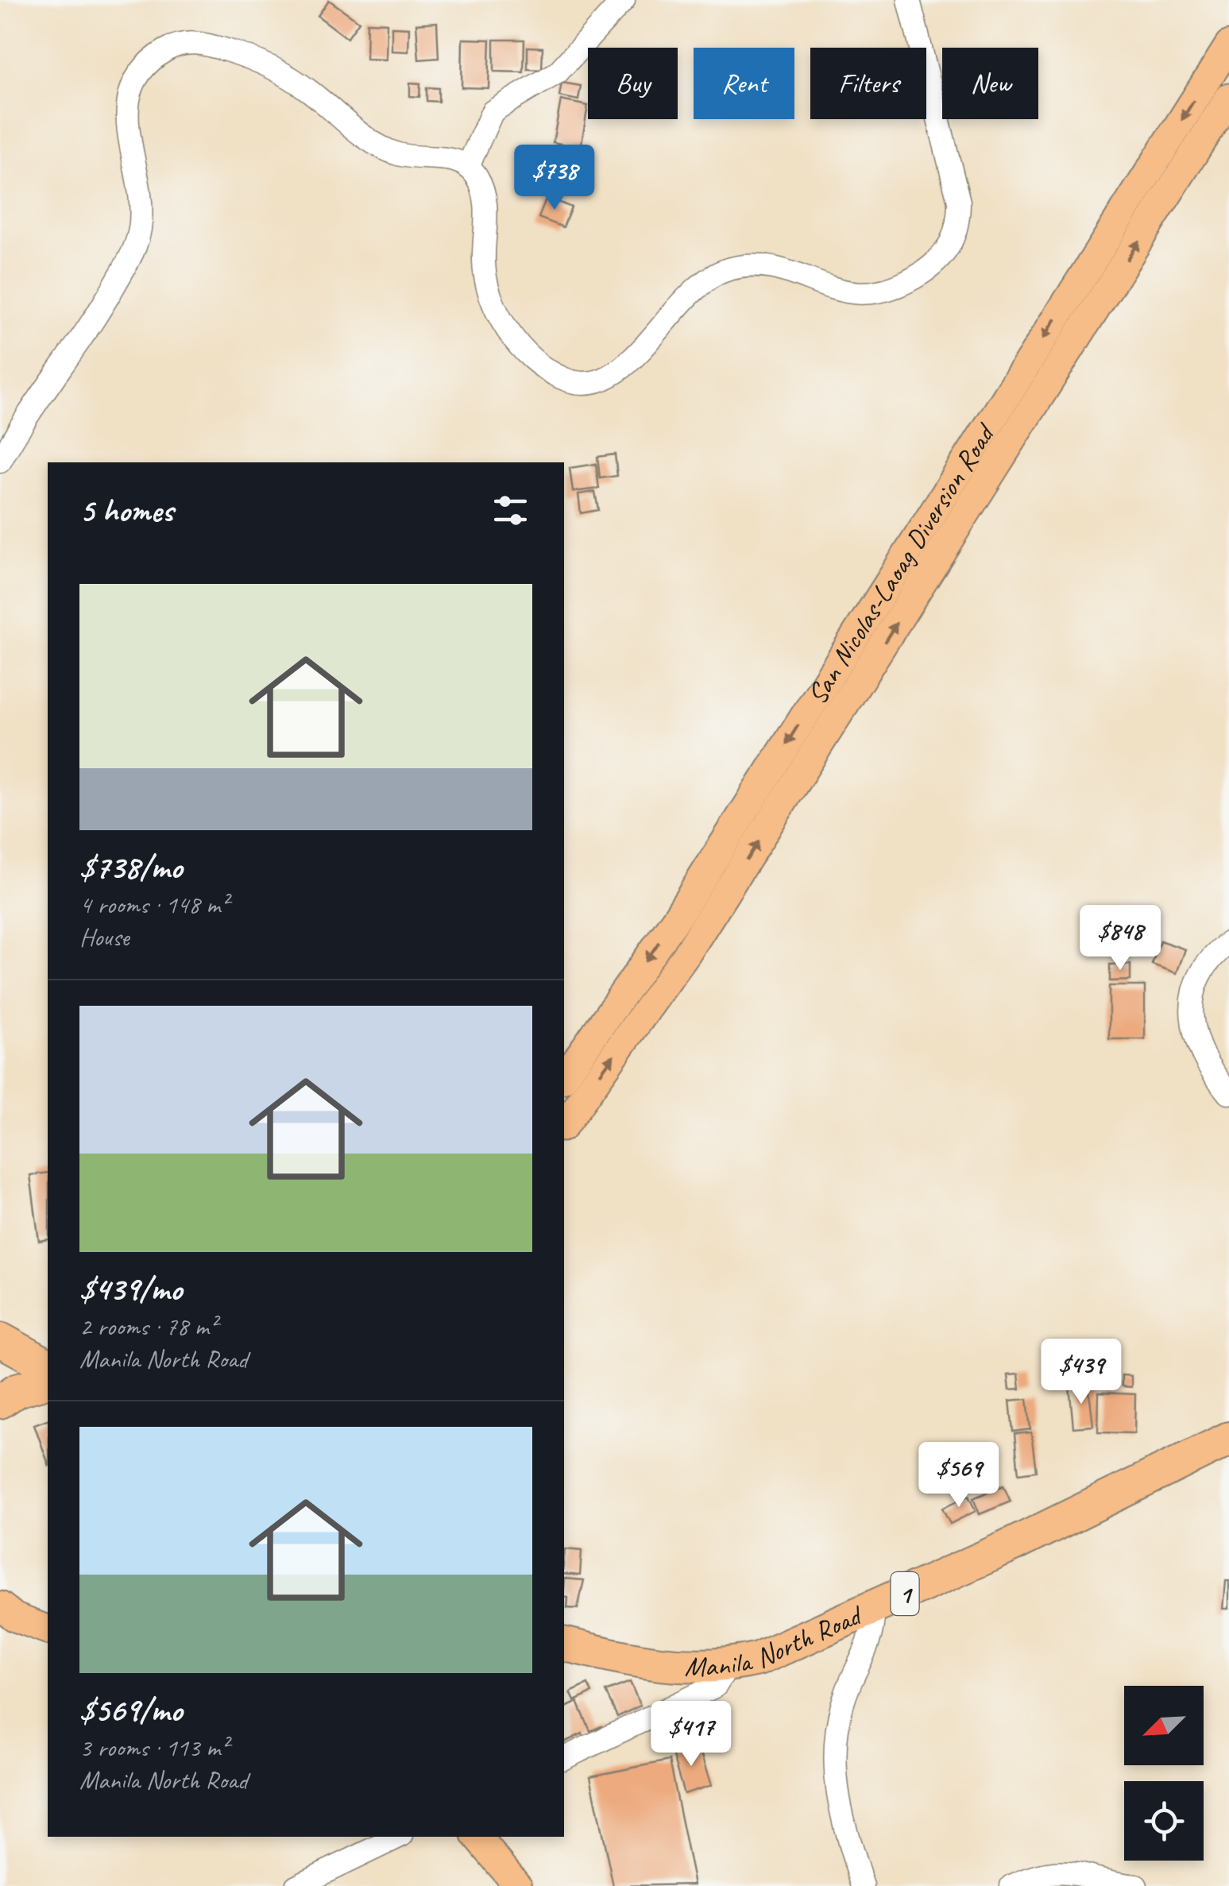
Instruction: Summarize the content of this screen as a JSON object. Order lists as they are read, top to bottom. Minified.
{"streets":{"highway":["1","Manila North Road"],"main road":["San Nicolas-Laoag Diversion Road"]},"north":"bottom left","page":{"chip":["Buy","Rent","Filters","New"],"price":["$738","$848","$439","$569","$417"],"heading":"5 homes","list":[{"name":"$738/mo","note":"4 rooms · 148 m² · House"},{"name":"$439/mo","note":"2 rooms · 78 m² · Manila North Road"},{"name":"$569/mo","note":"3 rooms · 113 m² · Manila North Road"}]}}
